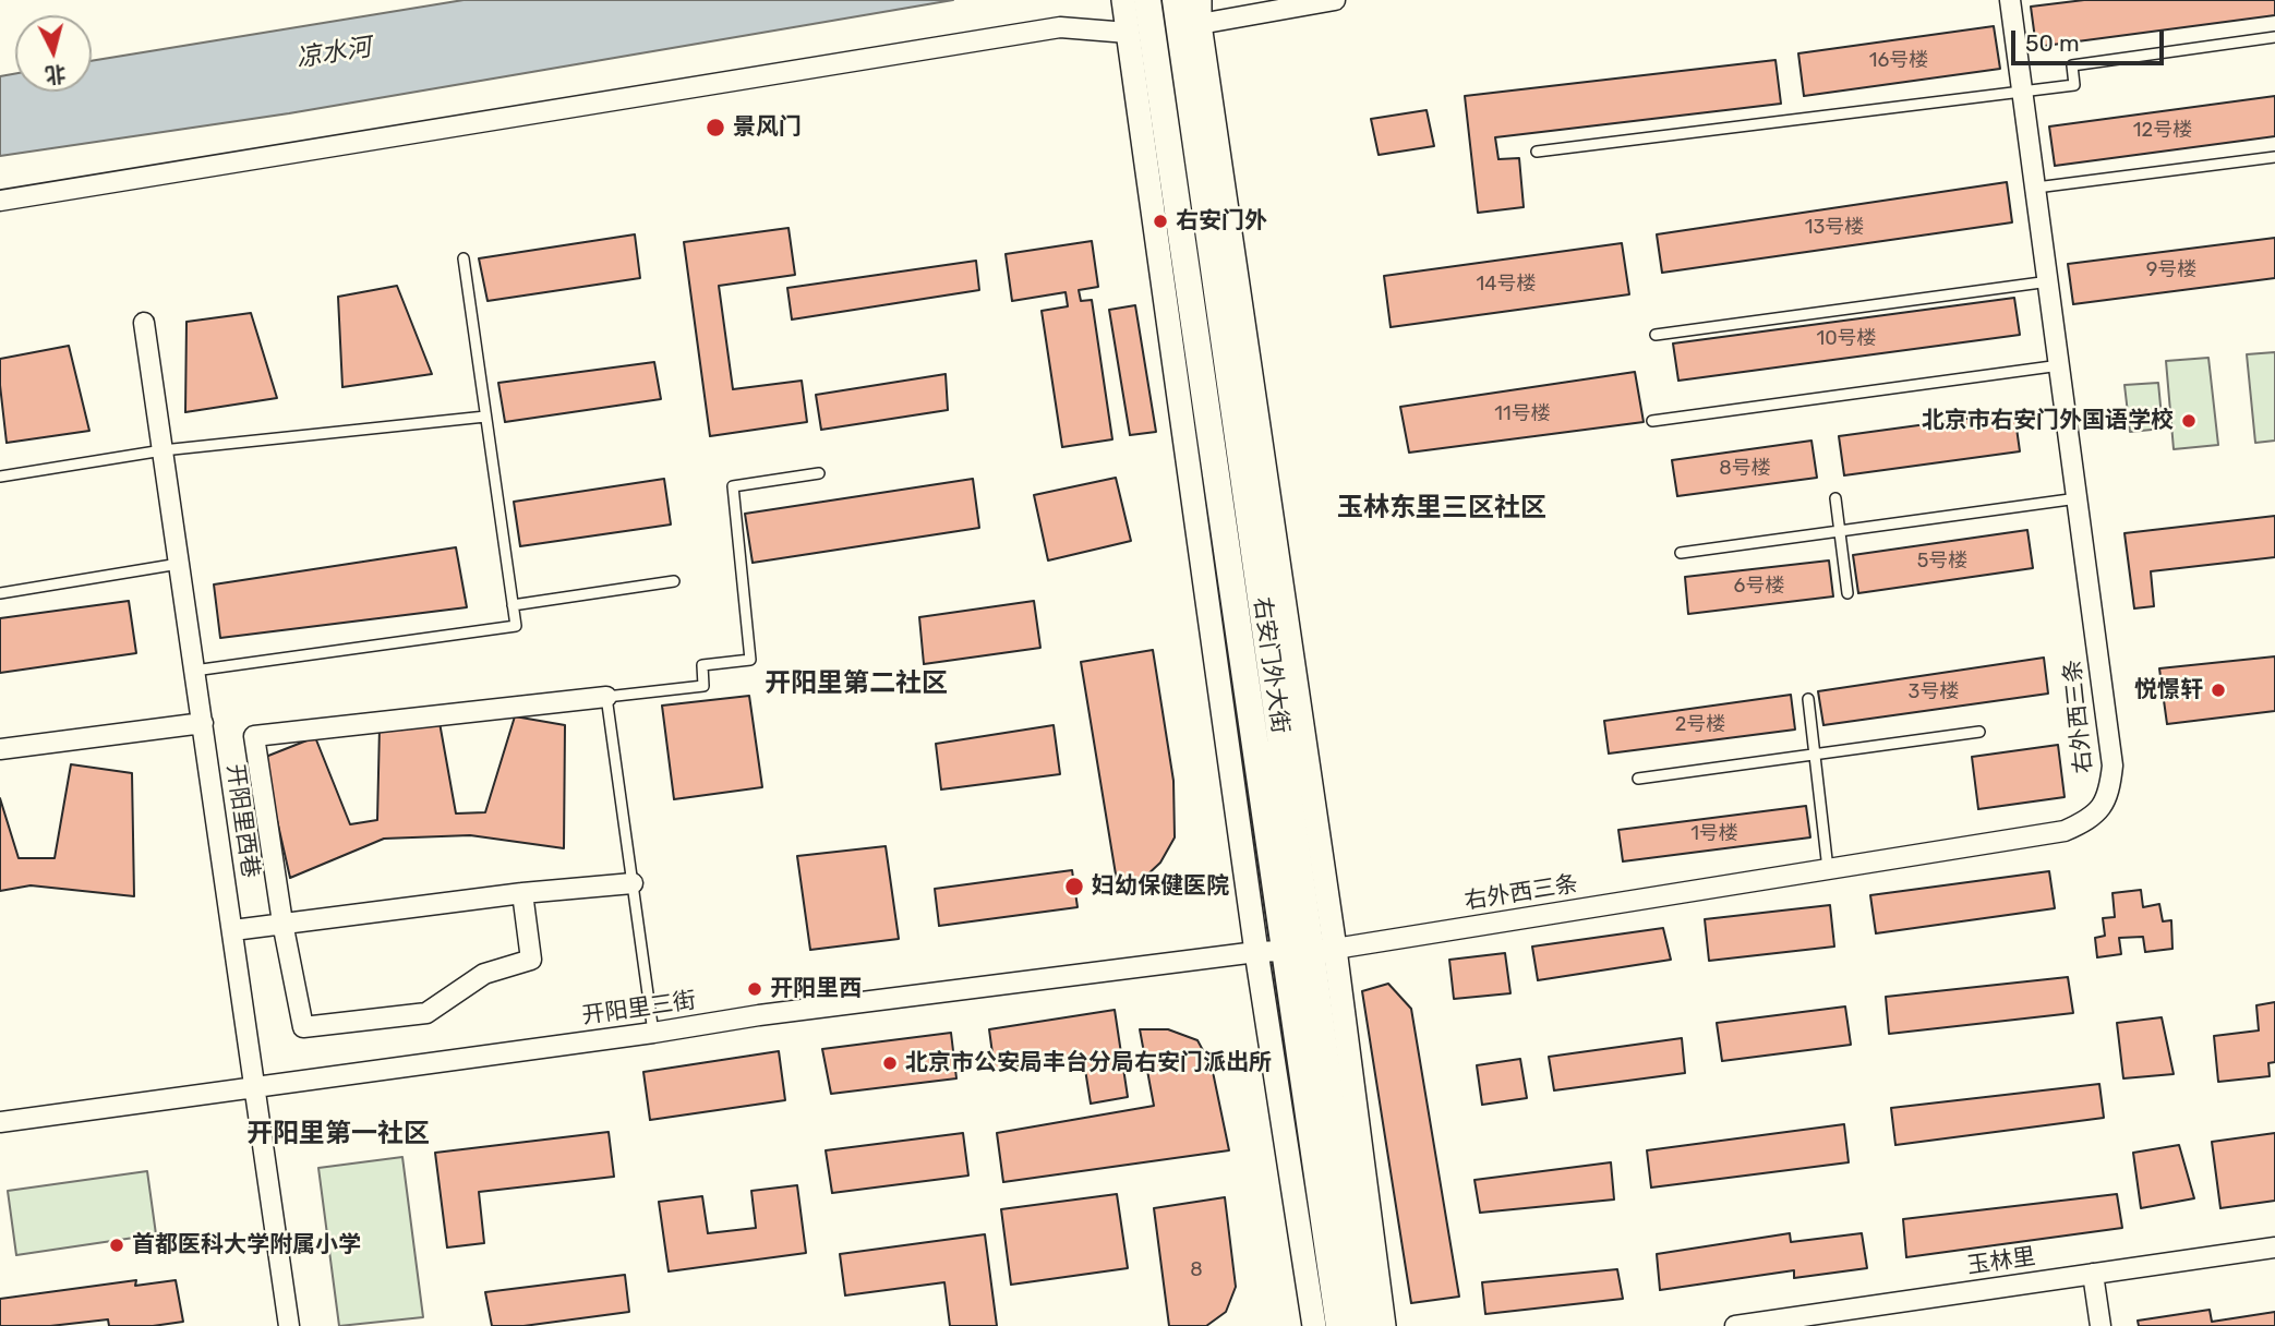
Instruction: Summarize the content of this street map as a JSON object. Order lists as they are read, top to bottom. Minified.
{"streets":{"main road":["右安门外大街"],"street":["右外西三条","开阳里西巷","开阳里三街","玉林里"]},"crossings":[["右安门外大街","右外西三条"],["右安门外大街","开阳里三街"],["右外西三条","开阳里三街"],["开阳里西巷","开阳里三街"]],"districts":["玉林东里三区社区","开阳里第二社区","开阳里第一社区"],"water":["凉水河"],"places":["景风门","右安门外","北京市右安门外国语学校","悦憬轩","妇幼保健医院","开阳里西","北京市公安局丰台分局右安门派出所","首都医科大学附属小学"],"house_numbers":["16号楼","12号楼","13号楼","9号楼","14号楼","10号楼","11号楼","8号楼","5号楼","6号楼","3号楼","2号楼","1号楼","8"],"scale_bar":"50 m","north":"bottom"}
